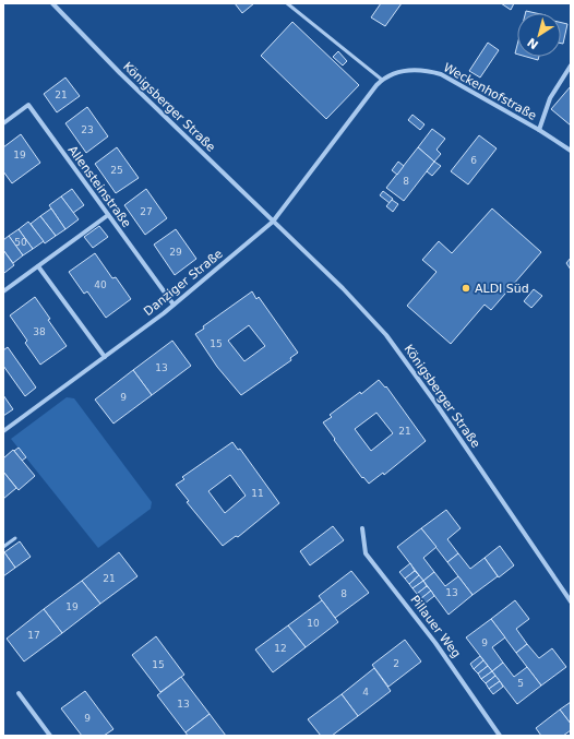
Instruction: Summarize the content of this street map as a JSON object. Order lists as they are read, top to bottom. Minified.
{"streets":{"street":["Weckenhofstraße","Königsberger Straße","Allensteinstraße","Danziger Straße","Pillauer Weg"]},"crossings":[["Königsberger Straße","Danziger Straße"],["Allensteinstraße","Danziger Straße"]],"places":["ALDI Süd"],"house_numbers":["21","23","19","6","25","8","27","50","29","40","38","15","13","9","21","11","21","13","8","19","10","17","9","12","2","15","5","4","13","9"],"north":"bottom left"}
